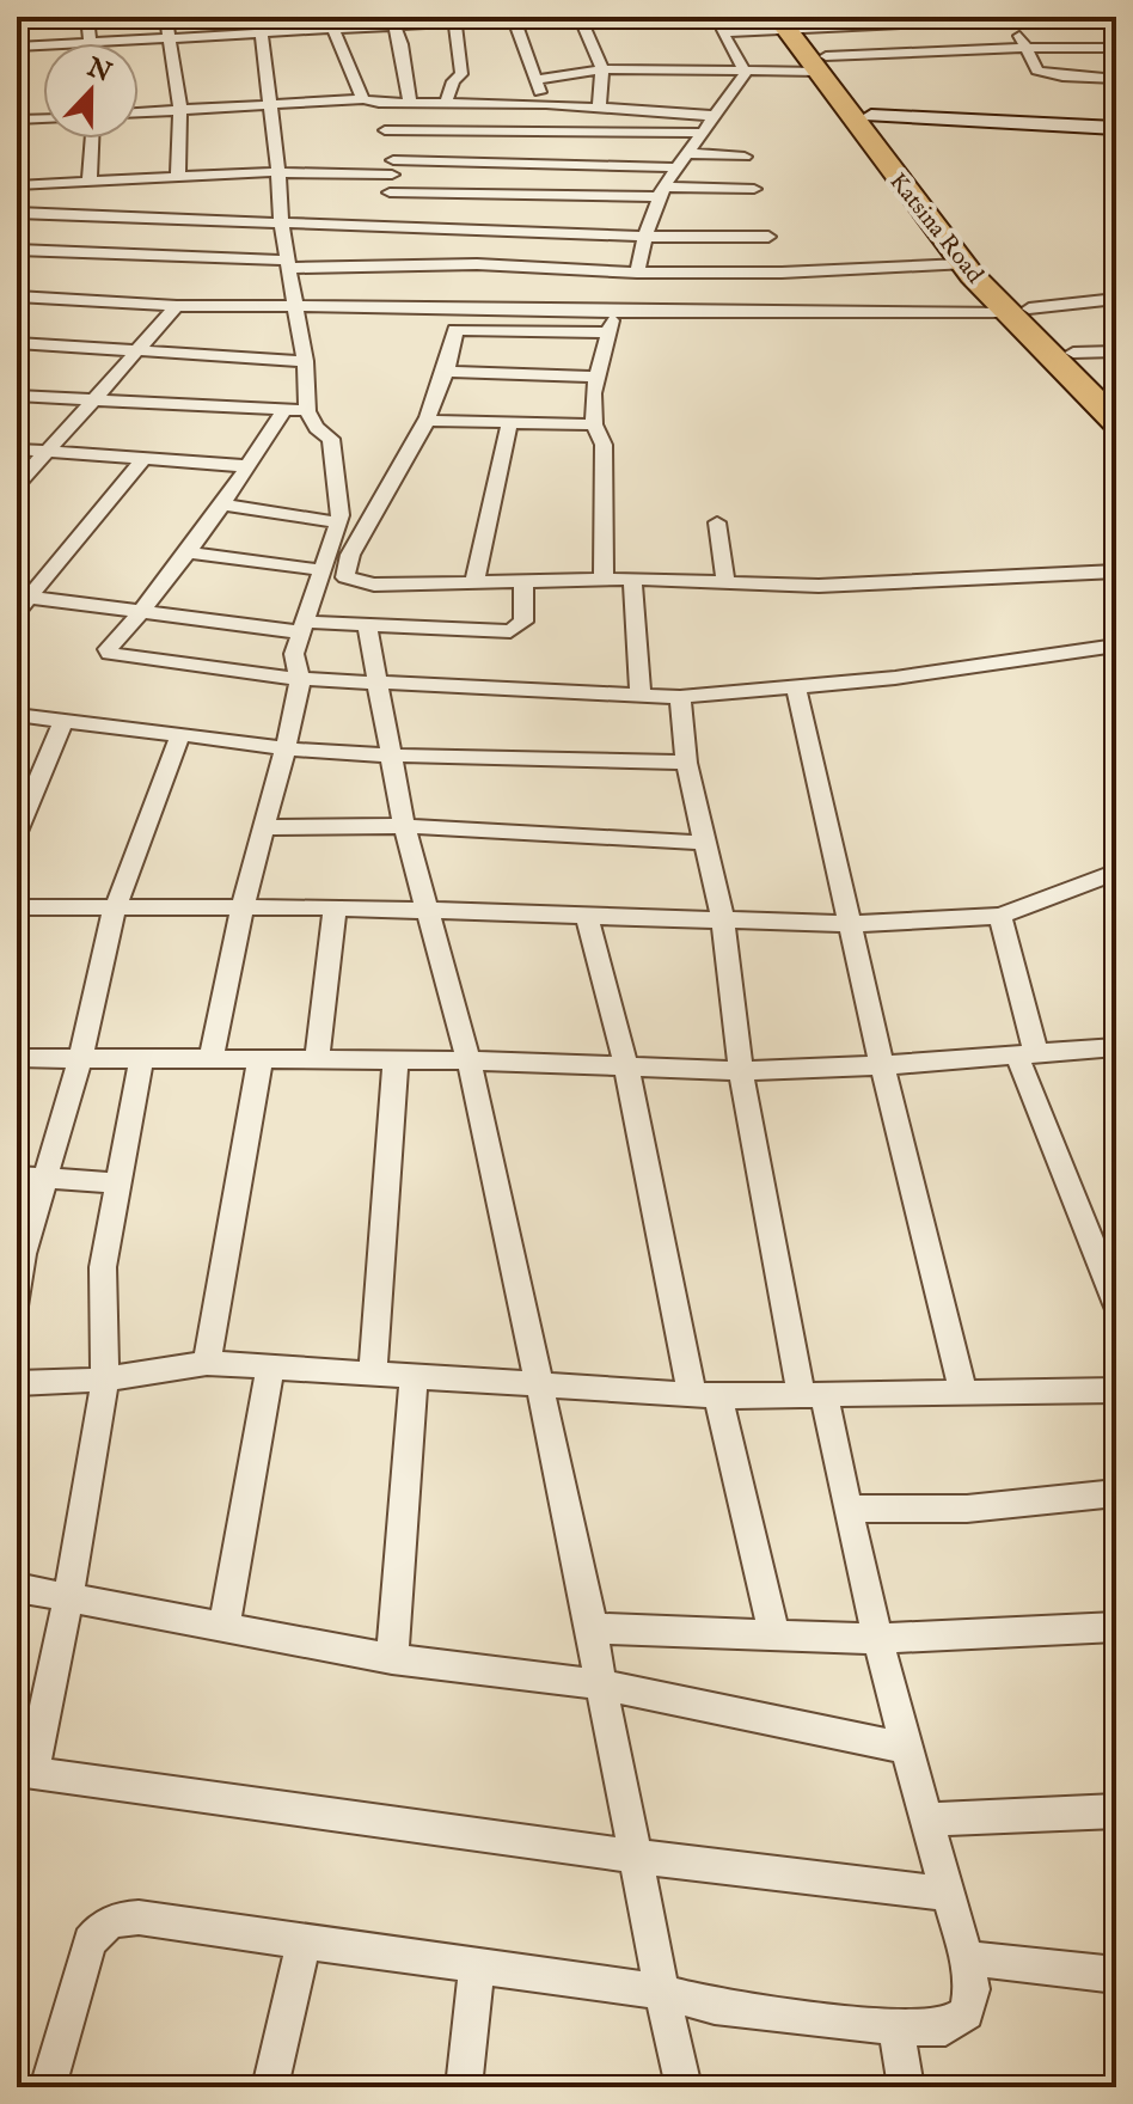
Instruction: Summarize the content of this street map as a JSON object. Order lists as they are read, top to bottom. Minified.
{"streets":{"highway":["Katsina Road"]},"north":"top"}
